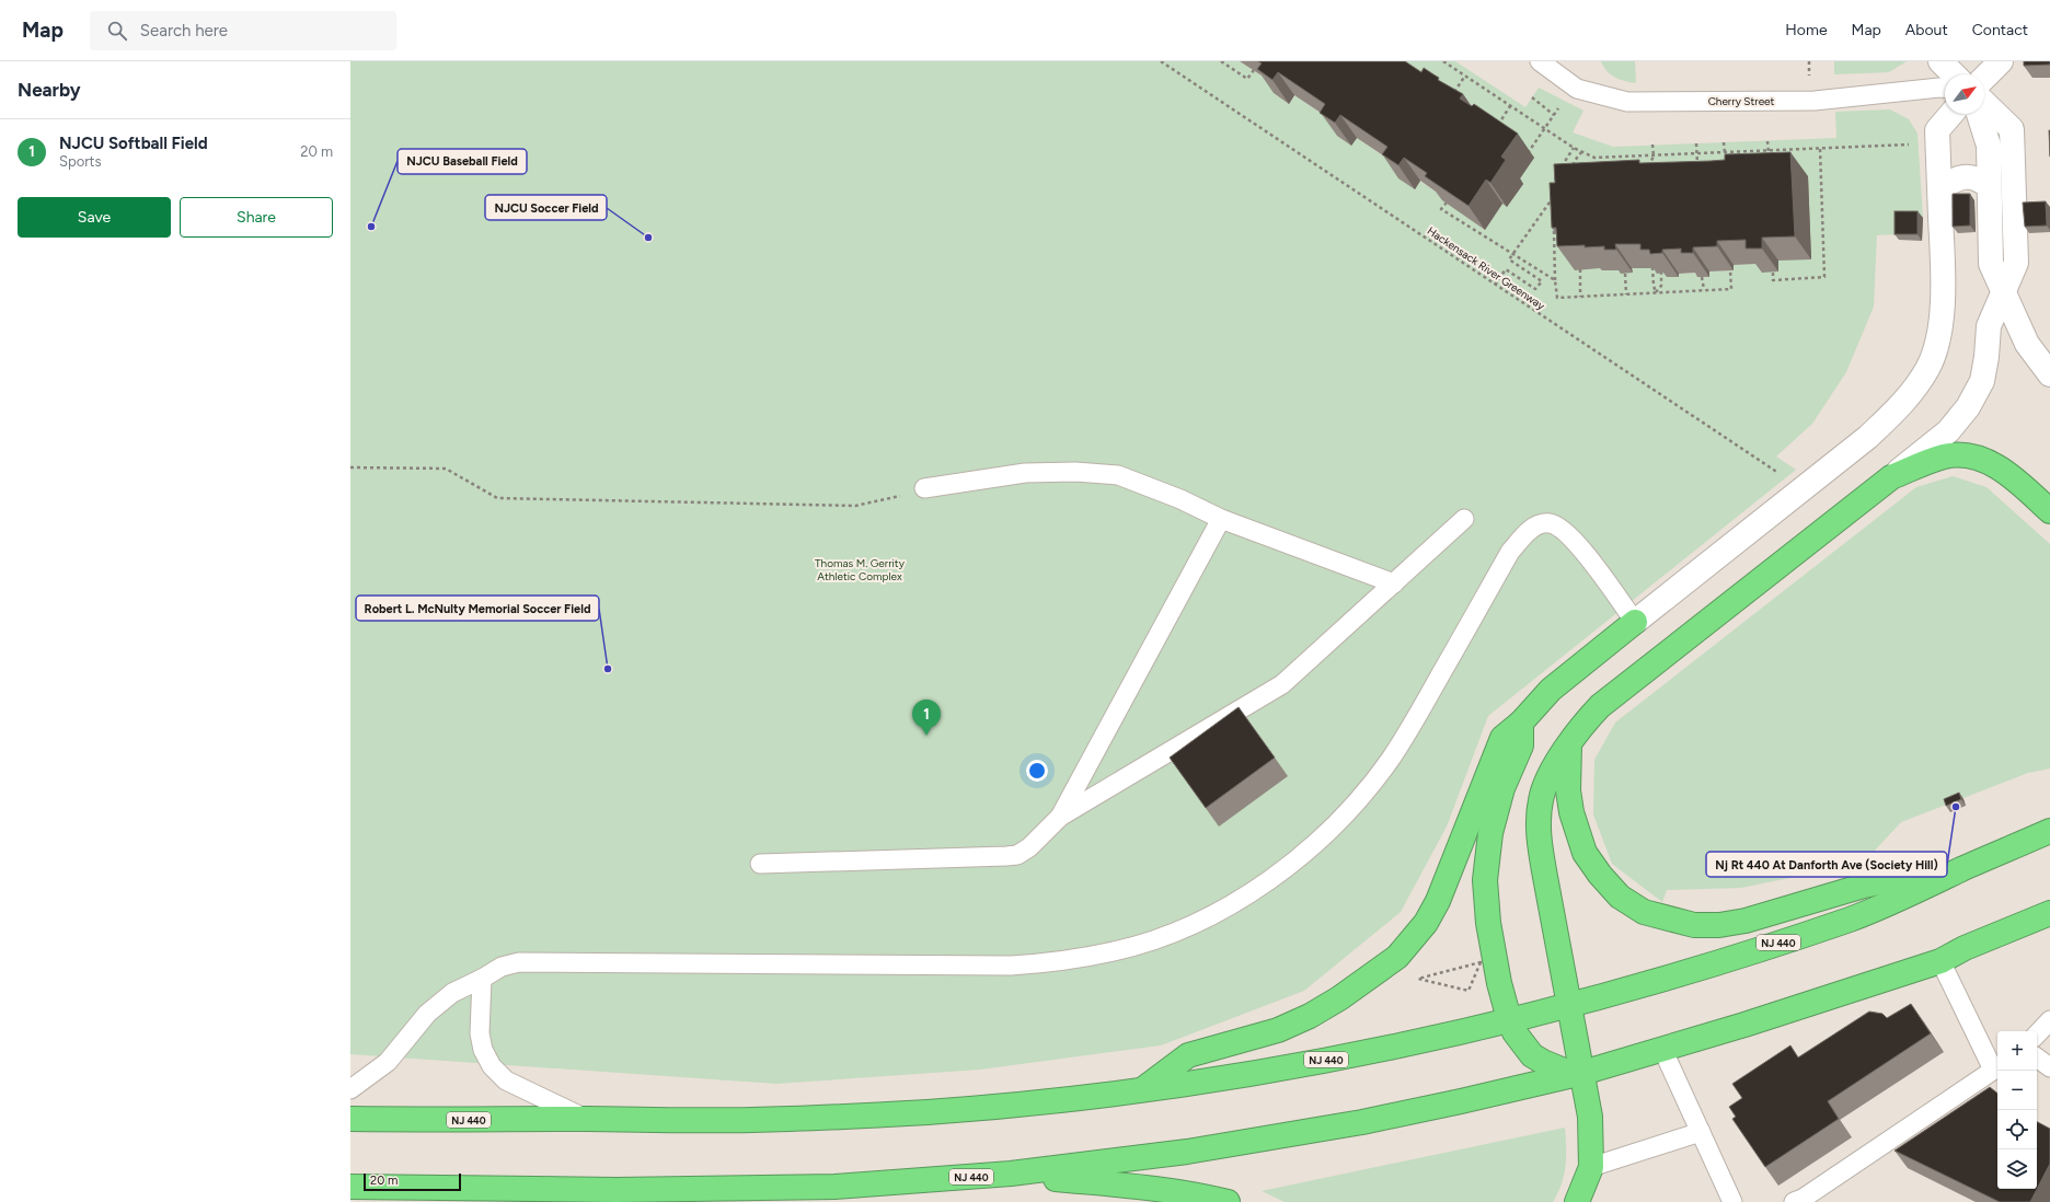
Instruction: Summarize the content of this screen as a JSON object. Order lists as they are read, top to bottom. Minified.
{"streets":{"highway":["NJ 440"],"lane":["Cherry Street"],"path":["Hackensack River Greenway"]},"parks":["Thomas M. Gerrity Athletic Complex"],"places":["NJCU Baseball Field","NJCU Soccer Field","Robert L. McNulty Memorial Soccer Field","Nj Rt 440 At Danforth Ave (Society Hill)"],"scale_bar":"20 m","north":"top right","page":{"header":"Map","search":"Search here","nav":["Home","Map","About","Contact"],"heading":"Nearby","list":[{"mark":"1","name":"NJCU Softball Field","note":"Sports","value":"20 m"}],"buttons":["Save","Share"],"pins":"1","map_buttons":["+","−"],"scale":"20 m"}}
